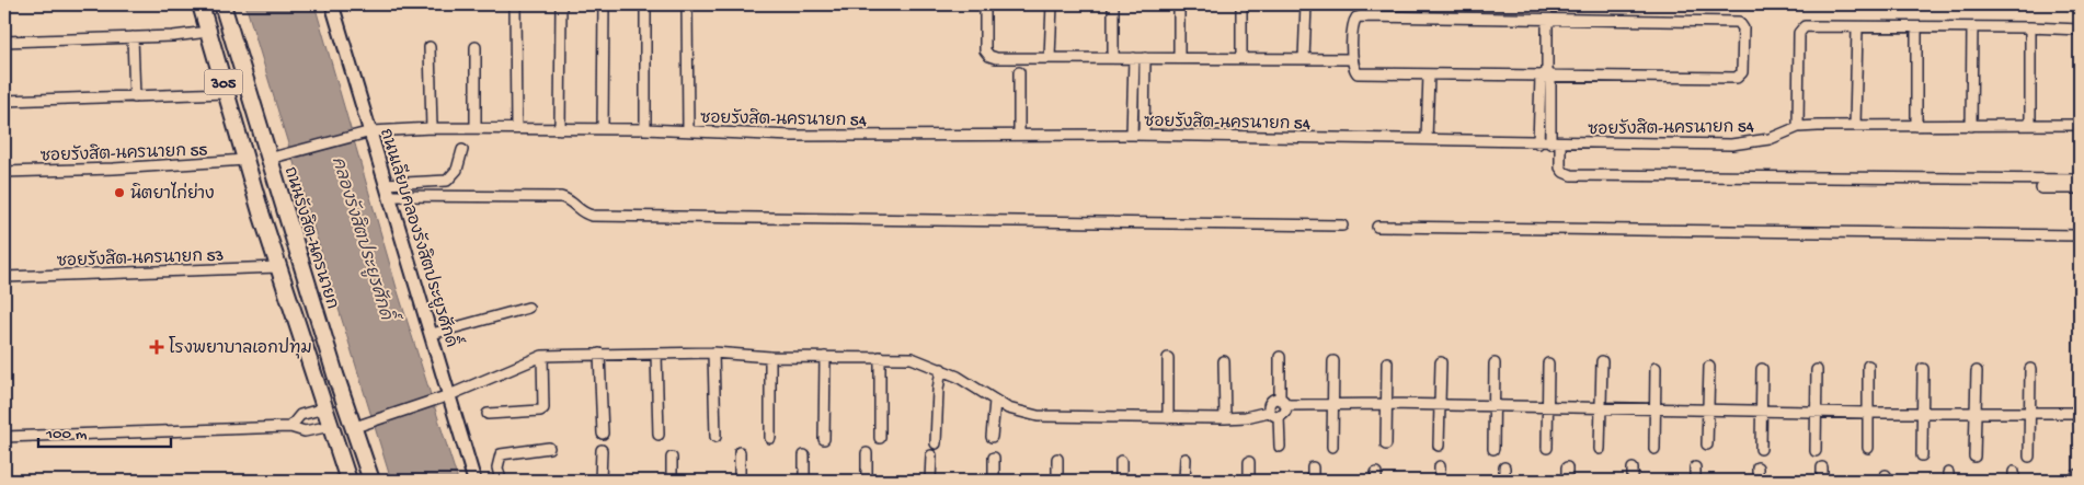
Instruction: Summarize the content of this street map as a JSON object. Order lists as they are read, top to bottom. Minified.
{"streets":{"main road":["305","ถนนรังสิต-นครนายก"],"street":["ซอยรังสิต-นครนายก 54","ซอยรังสิต-นครนายก 55","ถนนเลียบคลองรังสิตประยูรศักดิ์","ซอยรังสิต-นครนายก 53"]},"crossings":[["305","ซอยรังสิต-นครนายก 55"],["305","ซอยรังสิต-นครนายก 53"],["ซอยรังสิต-นครนายก 54","ถนนรังสิต-นครนายก"],["ซอยรังสิต-นครนายก 54","ถนนเลียบคลองรังสิตประยูรศักดิ์"]],"water":["คลองรังสิตประยูรศักดิ์"],"places":{"other":["นิตยาไก่ย่าง"],"health":["โรงพยาบาลเอกปทุม"]},"scale_bar":"100 m"}
